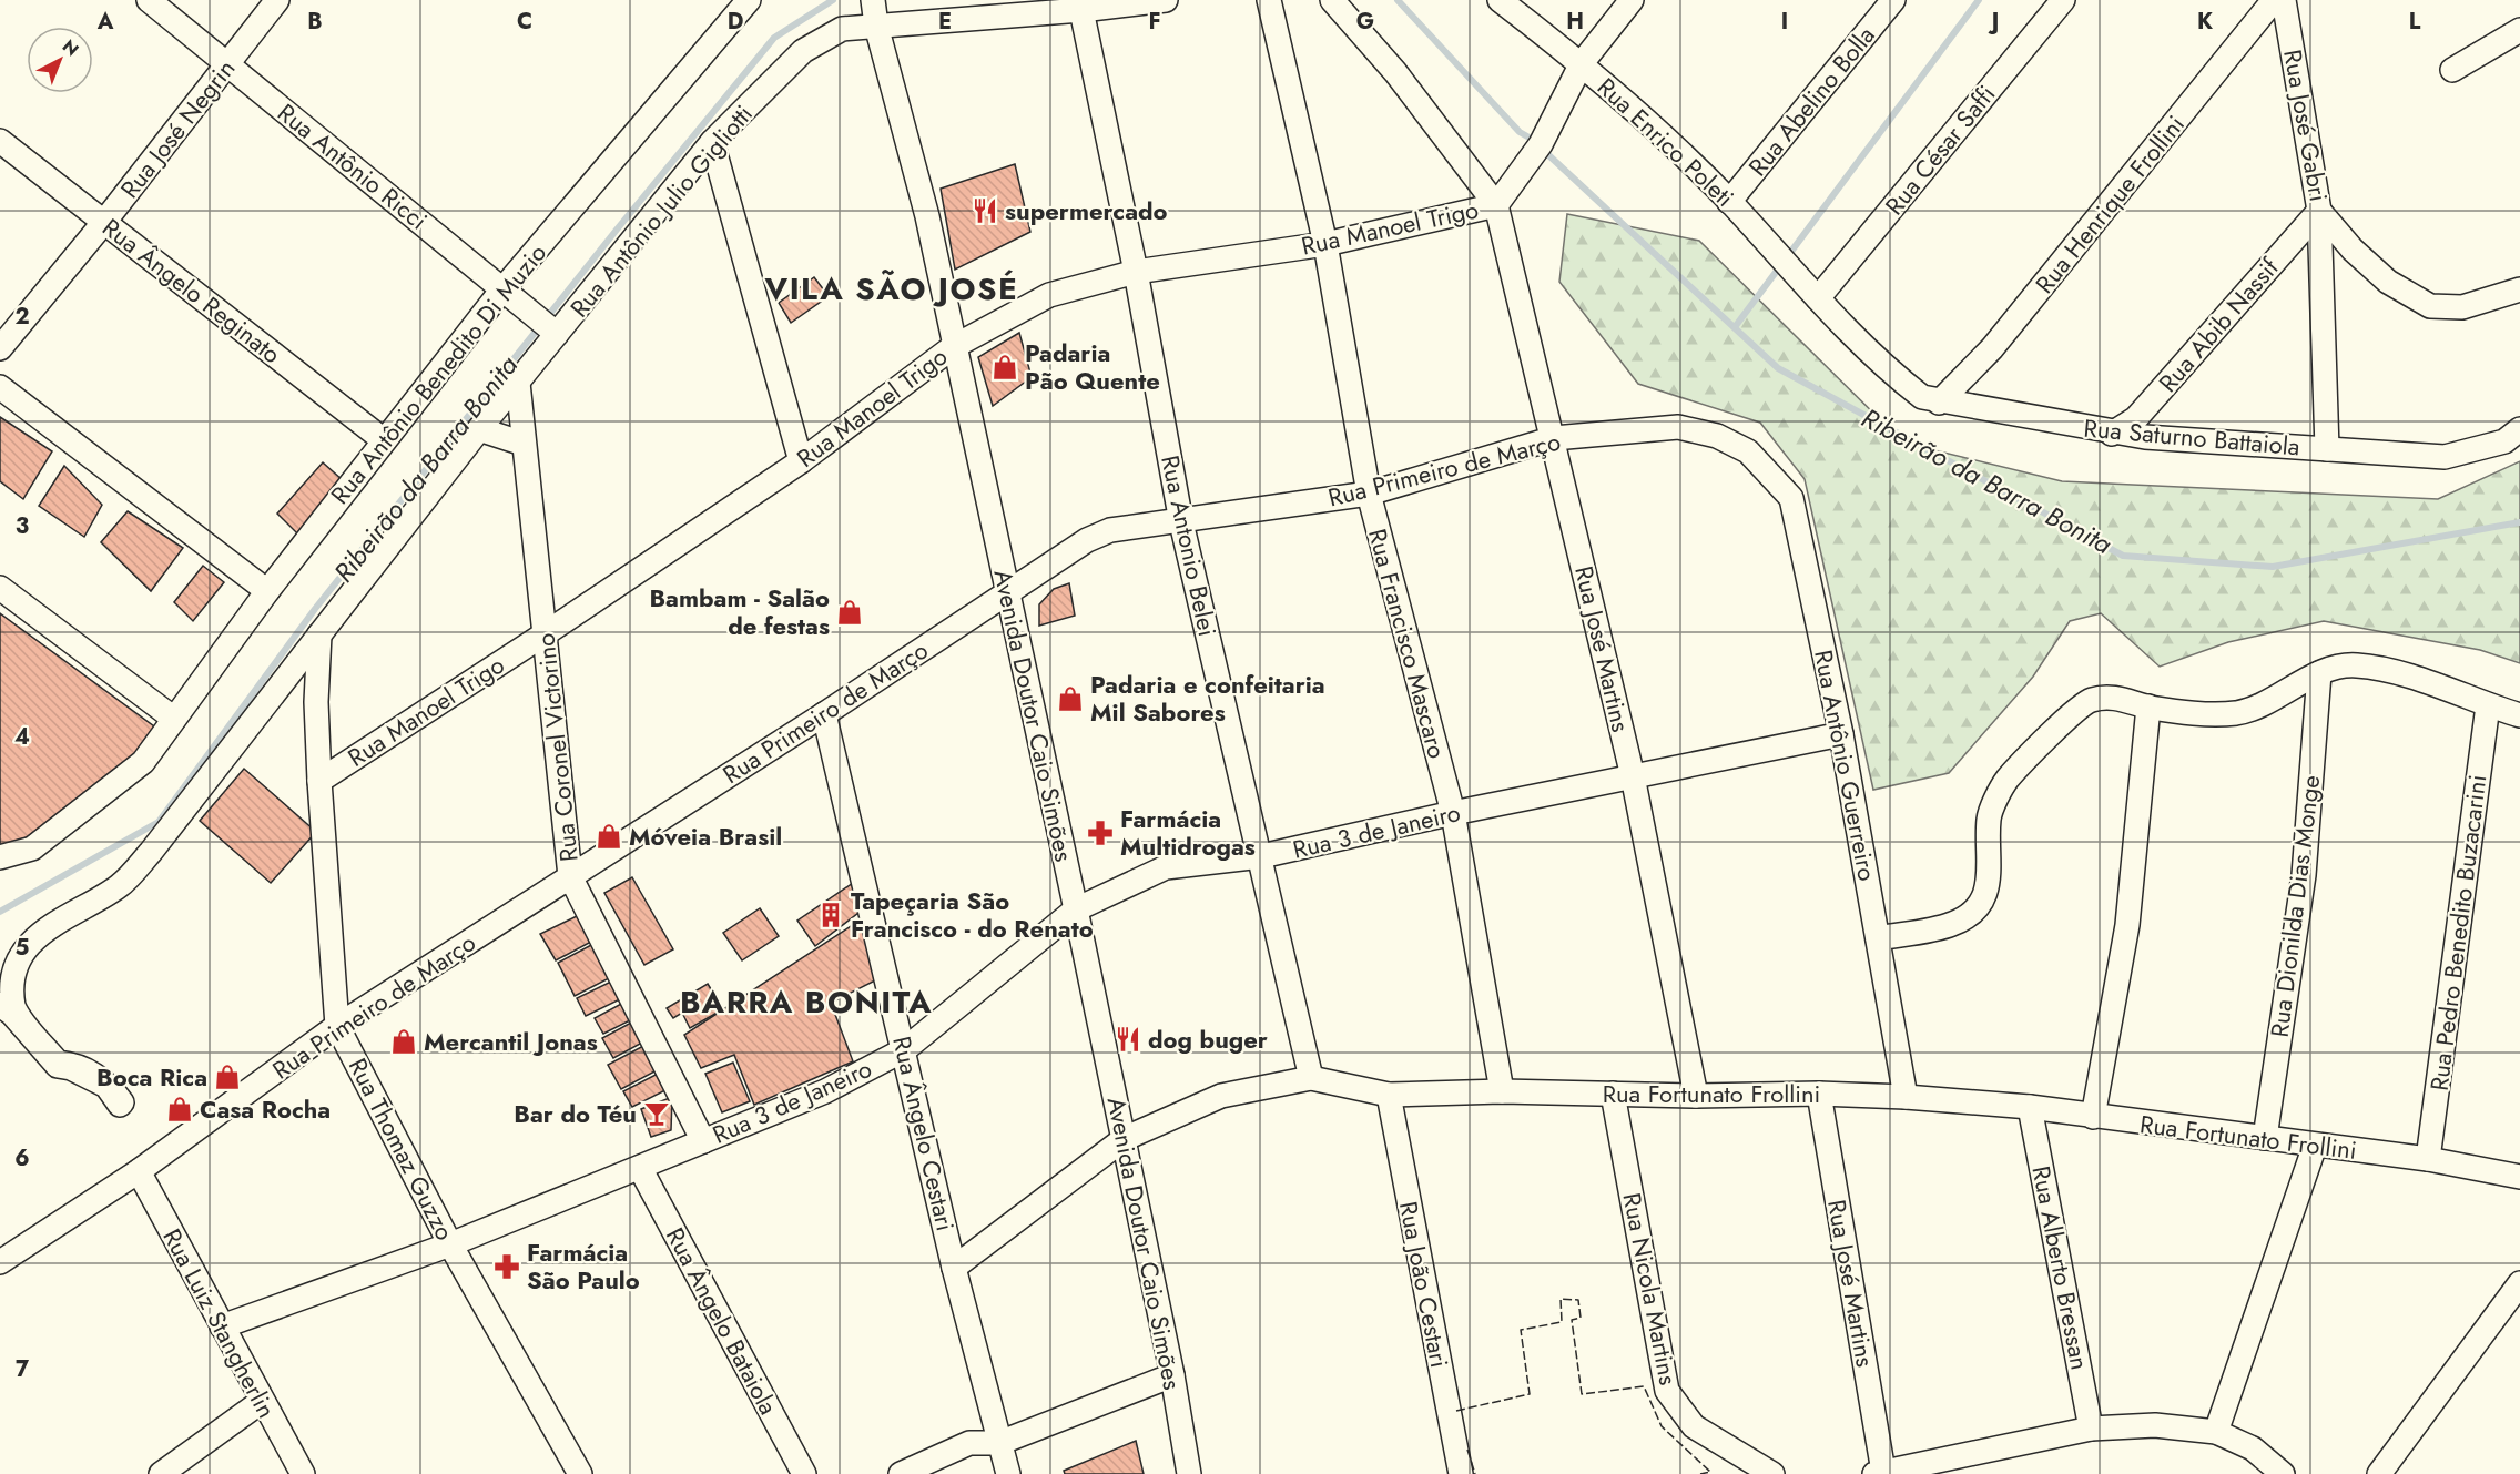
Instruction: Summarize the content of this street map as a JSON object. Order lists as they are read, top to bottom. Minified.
{"streets":{"street":["Rua Abelino Bolla","Rua José Gabri","Rua José Negrin","Rua Enrico Poleti","Rua César Saffi","Rua Antônio Ricci","Rua Henrique Frollini","Rua Antônio Julio Gigliotti","Rua Manoel Trigo","Rua Ângelo Reginato","Rua Abib Nassif","Rua Antônio Benedito Di Muzio","Rua Saturno Battaiola","Rua Primeiro de Março","Rua Antonio Belei","Rua Francisco Mascaro","Rua José Martins","Avenida Doutor Caio Simões","Rua Coronel Victorino","Rua Antônio Guerreiro","Rua 3 de Janeiro","Rua Dionilda Dias Monge","Rua Pedro Benedito Buzacarini","Rua Fortunato Frollini","Rua Ângelo Cestari","Rua Thomaz Guzzo","Rua Alberto Bressan","Rua João Cestari","Rua Nicola Martins","Rua Ângelo Bataiola","Rua Luiz Stangherlin"]},"crossings":[["Rua Abelino Bolla","Rua Enrico Poleti"],["Rua José Gabri","Rua Abib Nassif"],["Rua José Negrin","Rua Antônio Ricci"],["Rua José Negrin","Rua Ângelo Reginato"],["Rua Enrico Poleti","Rua César Saffi"],["Rua Enrico Poleti","Rua Saturno Battaiola"],["Rua César Saffi","Rua Saturno Battaiola"],["Rua Antônio Ricci","Rua Antônio Julio Gigliotti"],["Rua Antônio Ricci","Rua Antônio Benedito Di Muzio"],["Rua Henrique Frollini","Rua Saturno Battaiola"],["Rua Antônio Julio Gigliotti","Rua Antonio Belei"],["Rua Antônio Julio Gigliotti","Avenida Doutor Caio Simões"],["Rua Antônio Julio Gigliotti","Rua Coronel Victorino"],["Rua Antônio Julio Gigliotti","Rua Thomaz Guzzo"],["Rua Manoel Trigo","Rua Antonio Belei"],["Rua Manoel Trigo","Rua Francisco Mascaro"],["Rua Manoel Trigo","Rua José Martins"],["Rua Manoel Trigo","Avenida Doutor Caio Simões"],["Rua Manoel Trigo","Rua Coronel Victorino"],["Rua Manoel Trigo","Rua Thomaz Guzzo"],["Rua Ângelo Reginato","Rua Antônio Benedito Di Muzio"],["Rua Abib Nassif","Rua Saturno Battaiola"],["Rua Primeiro de Março","Rua Antonio Belei"],["Rua Primeiro de Março","Rua Francisco Mascaro"],["Rua Primeiro de Março","Rua José Martins"],["Rua Primeiro de Março","Avenida Doutor Caio Simões"],["Rua Primeiro de Março","Rua Coronel Victorino"],["Rua Primeiro de Março","Rua Antônio Guerreiro"],["Rua Primeiro de Março","Rua Ângelo Cestari"],["Rua Primeiro de Março","Rua Thomaz Guzzo"],["Rua Primeiro de Março","Rua Luiz Stangherlin"],["Rua Antonio Belei","Rua 3 de Janeiro"],["Rua Antonio Belei","Rua Fortunato Frollini"],["Rua Francisco Mascaro","Rua 3 de Janeiro"],["Rua Francisco Mascaro","Rua Fortunato Frollini"],["Rua José Martins","Rua 3 de Janeiro"],["Rua José Martins","Rua Fortunato Frollini"],["Avenida Doutor Caio Simões","Rua 3 de Janeiro"],["Avenida Doutor Caio Simões","Rua Fortunato Frollini"],["Rua Coronel Victorino","Rua 3 de Janeiro"],["Rua Antônio Guerreiro","Rua 3 de Janeiro"],["Rua Antônio Guerreiro","Rua Fortunato Frollini"],["Rua 3 de Janeiro","Rua Ângelo Cestari"],["Rua 3 de Janeiro","Rua Thomaz Guzzo"],["Rua 3 de Janeiro","Rua Ângelo Bataiola"],["Rua 3 de Janeiro","Rua Luiz Stangherlin"],["Rua Dionilda Dias Monge","Rua Fortunato Frollini"],["Rua Pedro Benedito Buzacarini","Rua Fortunato Frollini"],["Rua Fortunato Frollini","Rua Ângelo Cestari"],["Rua Fortunato Frollini","Rua Alberto Bressan"],["Rua Fortunato Frollini","Rua João Cestari"],["Rua Fortunato Frollini","Rua Nicola Martins"]],"districts":["VILA SÃO JOSÉ","BARRA BONITA"],"water":["Ribeirão da Barra Bonita"],"places":{"restaurant":["supermercado","dog buger"],"shop":["Padaria Pão Quente","Bambam - Salão de festas","Padaria e confeitaria Mil Sabores","Móveia Brasil","Mercantil Jonas","Boca Rica","Casa Rocha"],"pharmacy":["Farmácia Multidrogas","Farmácia São Paulo"],"building":["Tapeçaria São Francisco - do Renato"],"bar":["Bar do Téu"]},"north":"top right","grid":{"columns":["A","B","C","D","E","F","G","H","I","J","K","L"],"rows":["2","3","4","5","6","7"]}}
